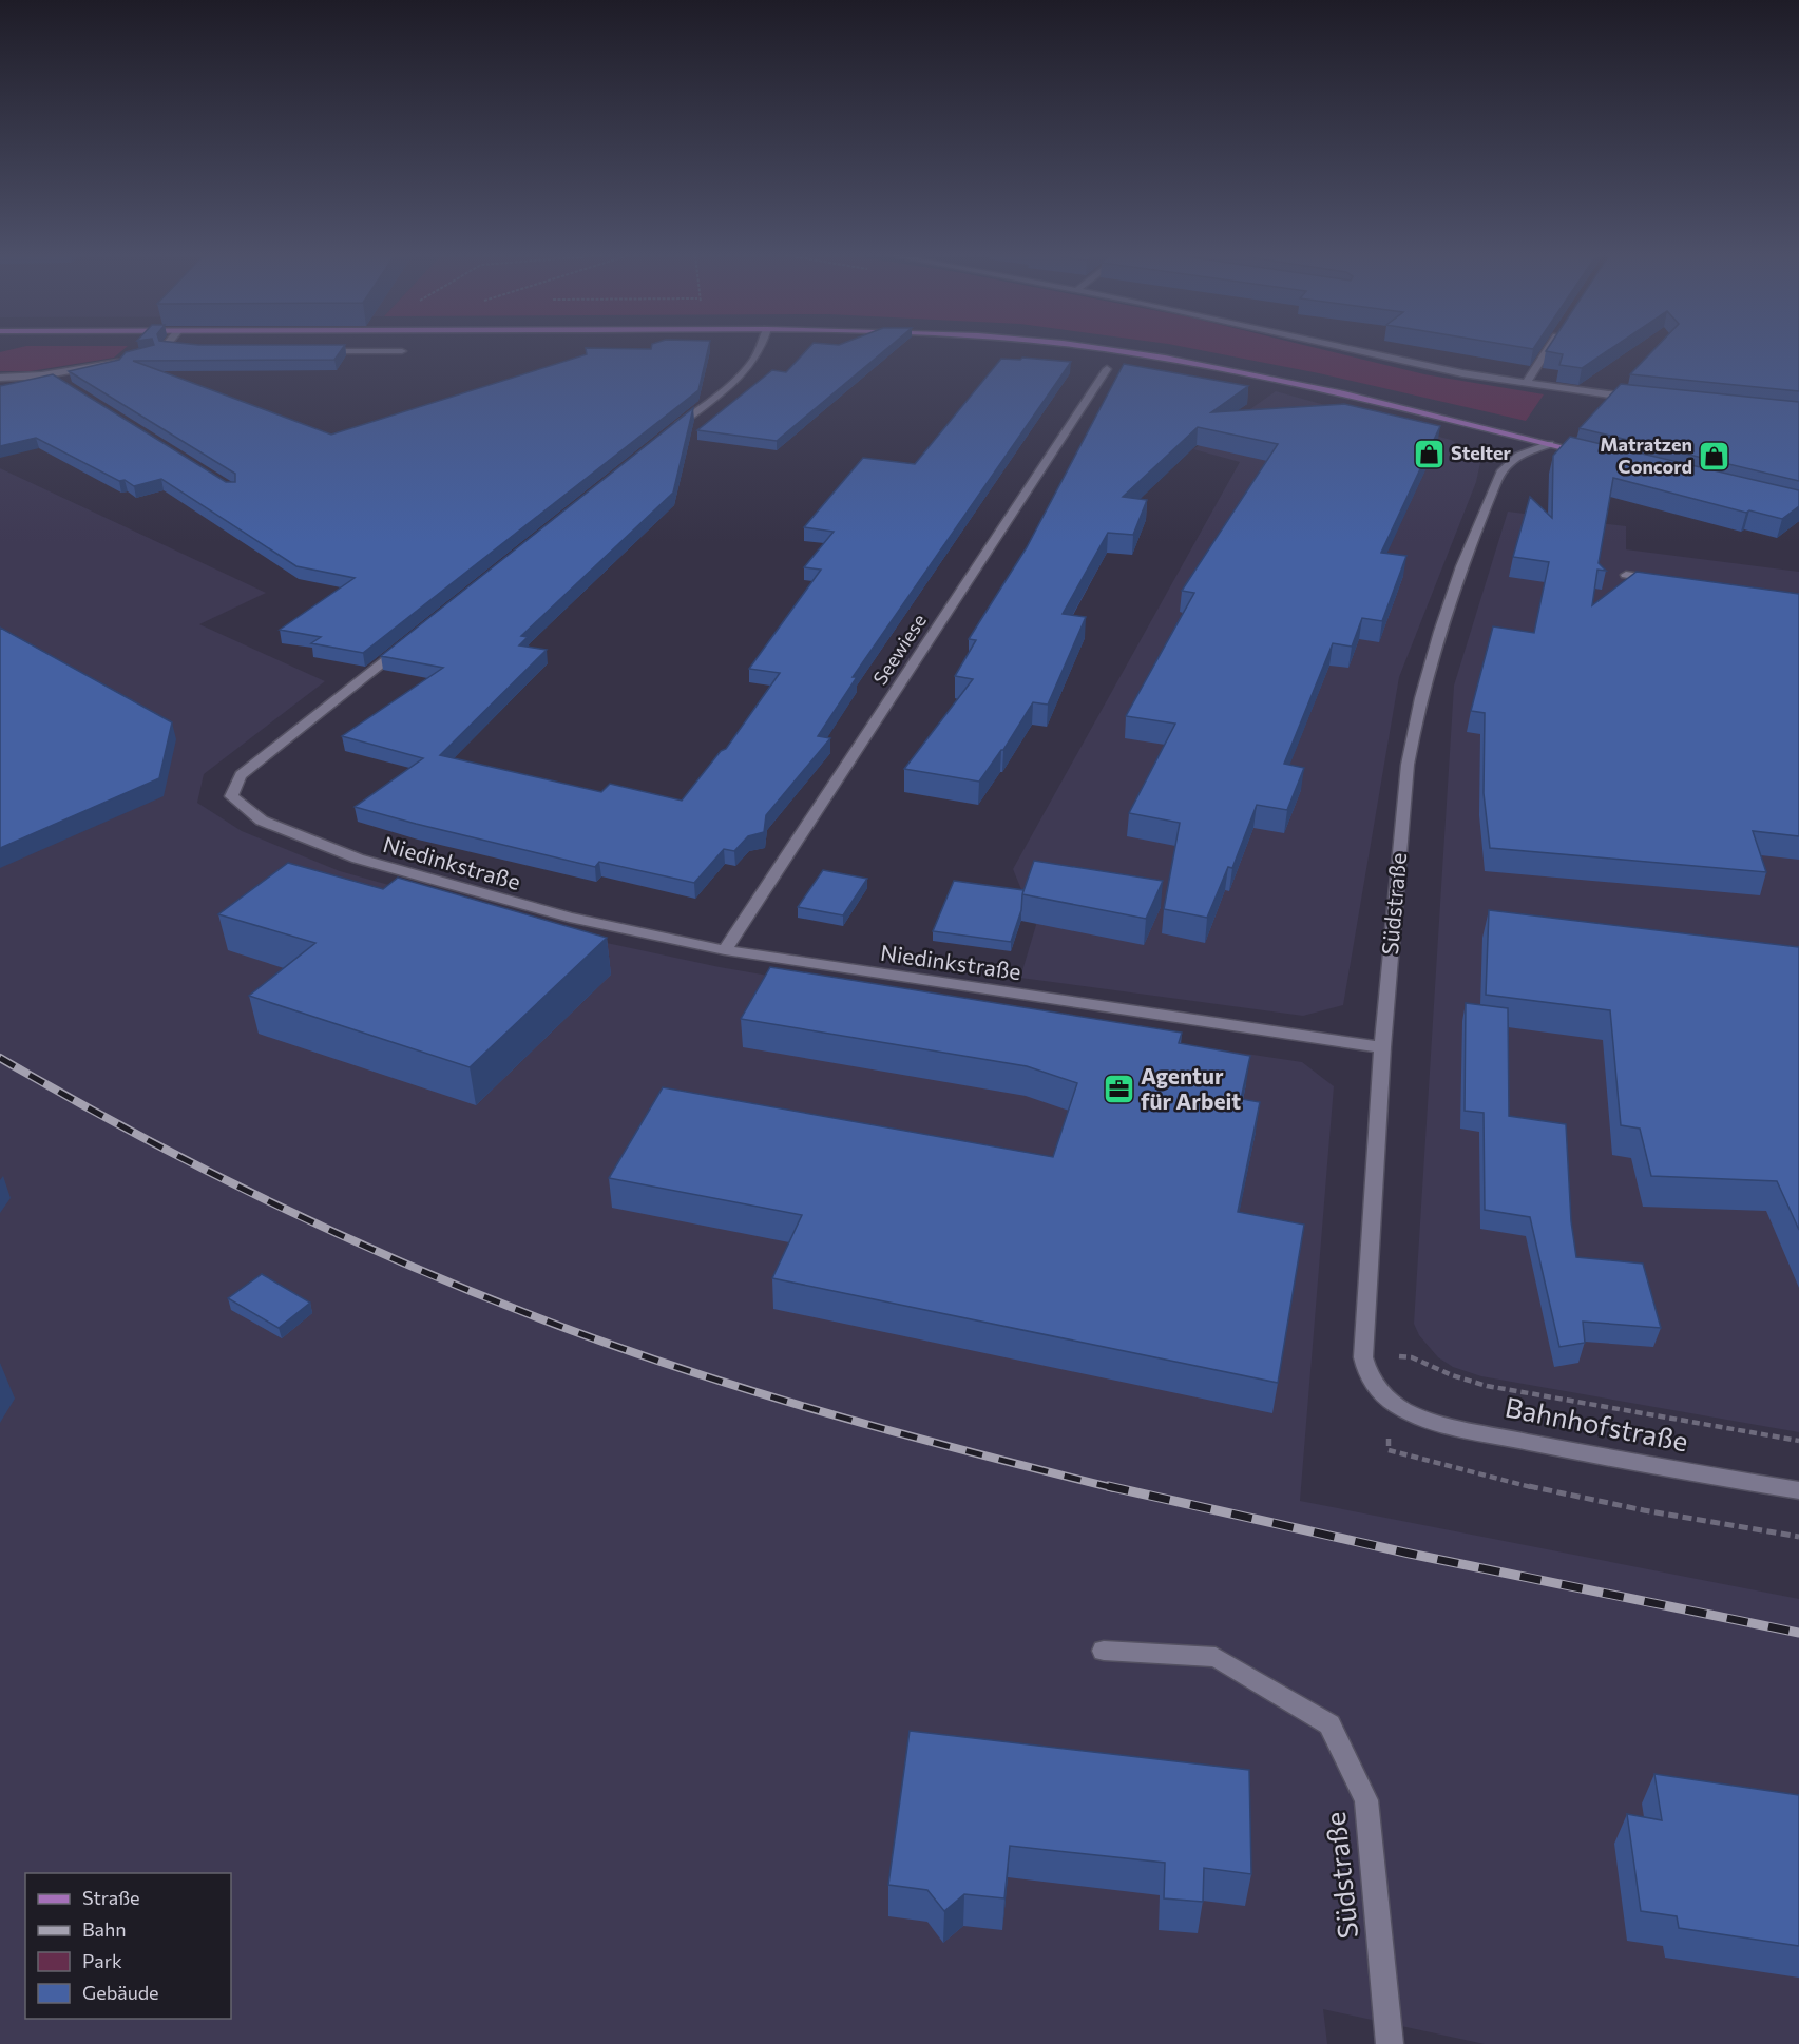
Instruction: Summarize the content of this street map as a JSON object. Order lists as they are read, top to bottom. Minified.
{"streets":{"street":["Seewiese","Niedinkstraße","Südstraße","Bahnhofstraße"]},"crossings":[["Seewiese","Niedinkstraße"],["Niedinkstraße","Südstraße"],["Südstraße","Bahnhofstraße"]],"places":{"shop":["Stelter","Matratzen Concord"],"office":["Agentur für Arbeit"]},"legend":["Straße","Bahn","Park","Gebäude"]}
